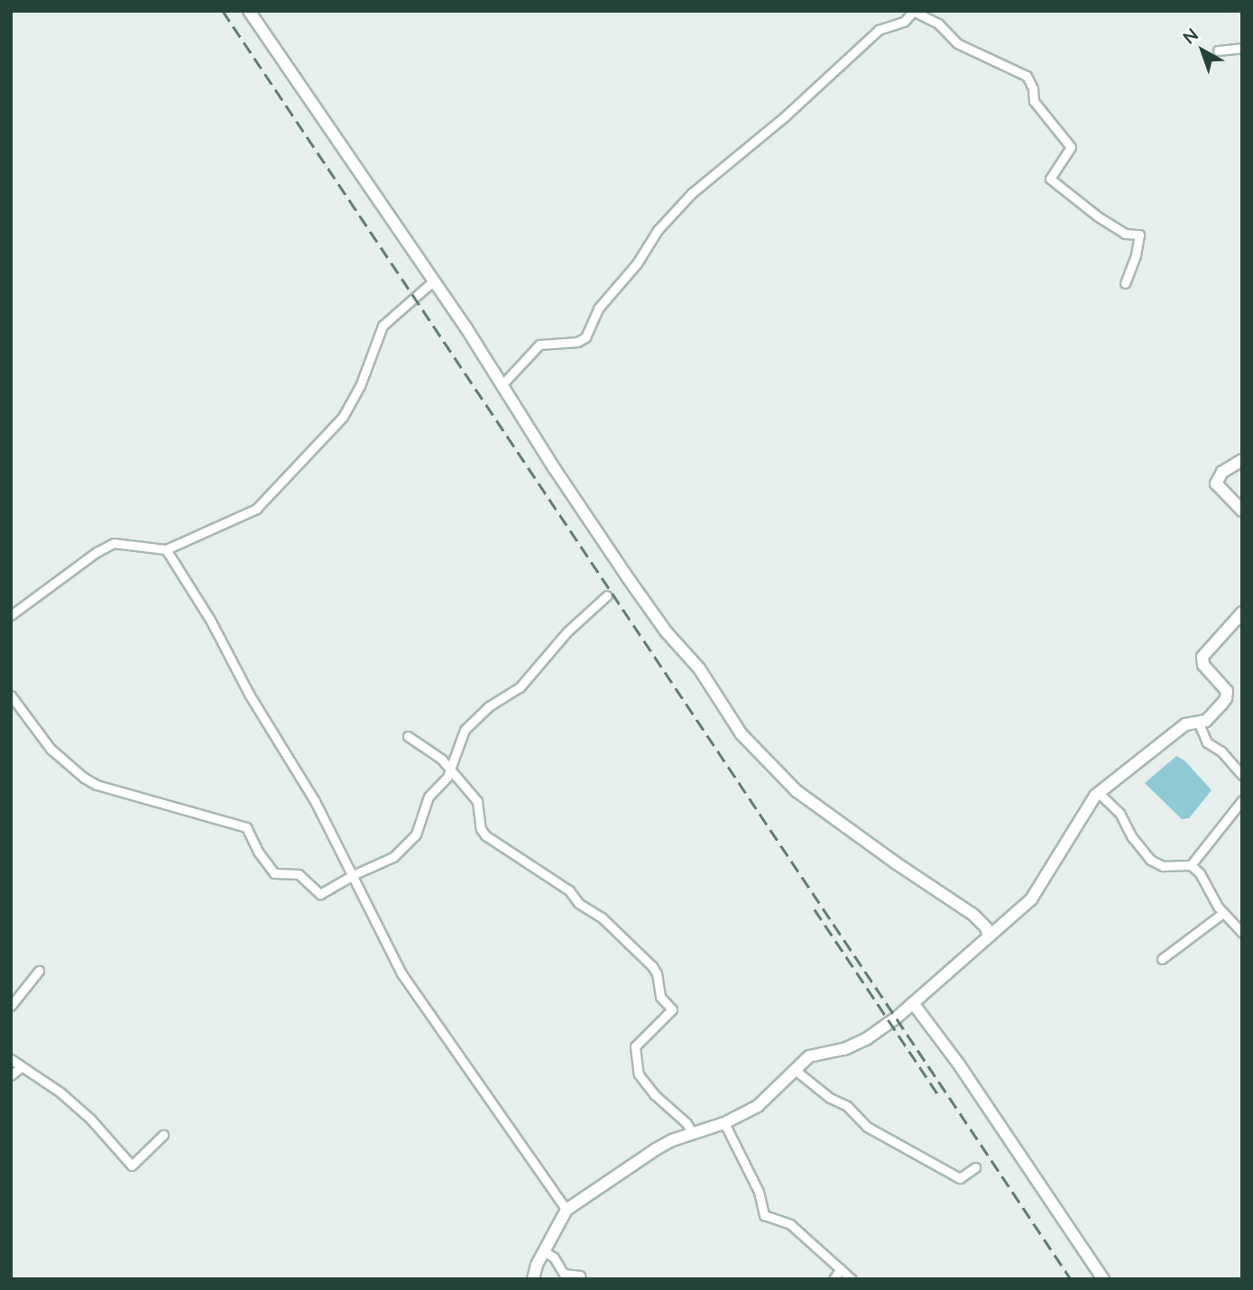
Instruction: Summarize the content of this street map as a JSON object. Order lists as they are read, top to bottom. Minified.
{"north":"top left"}
